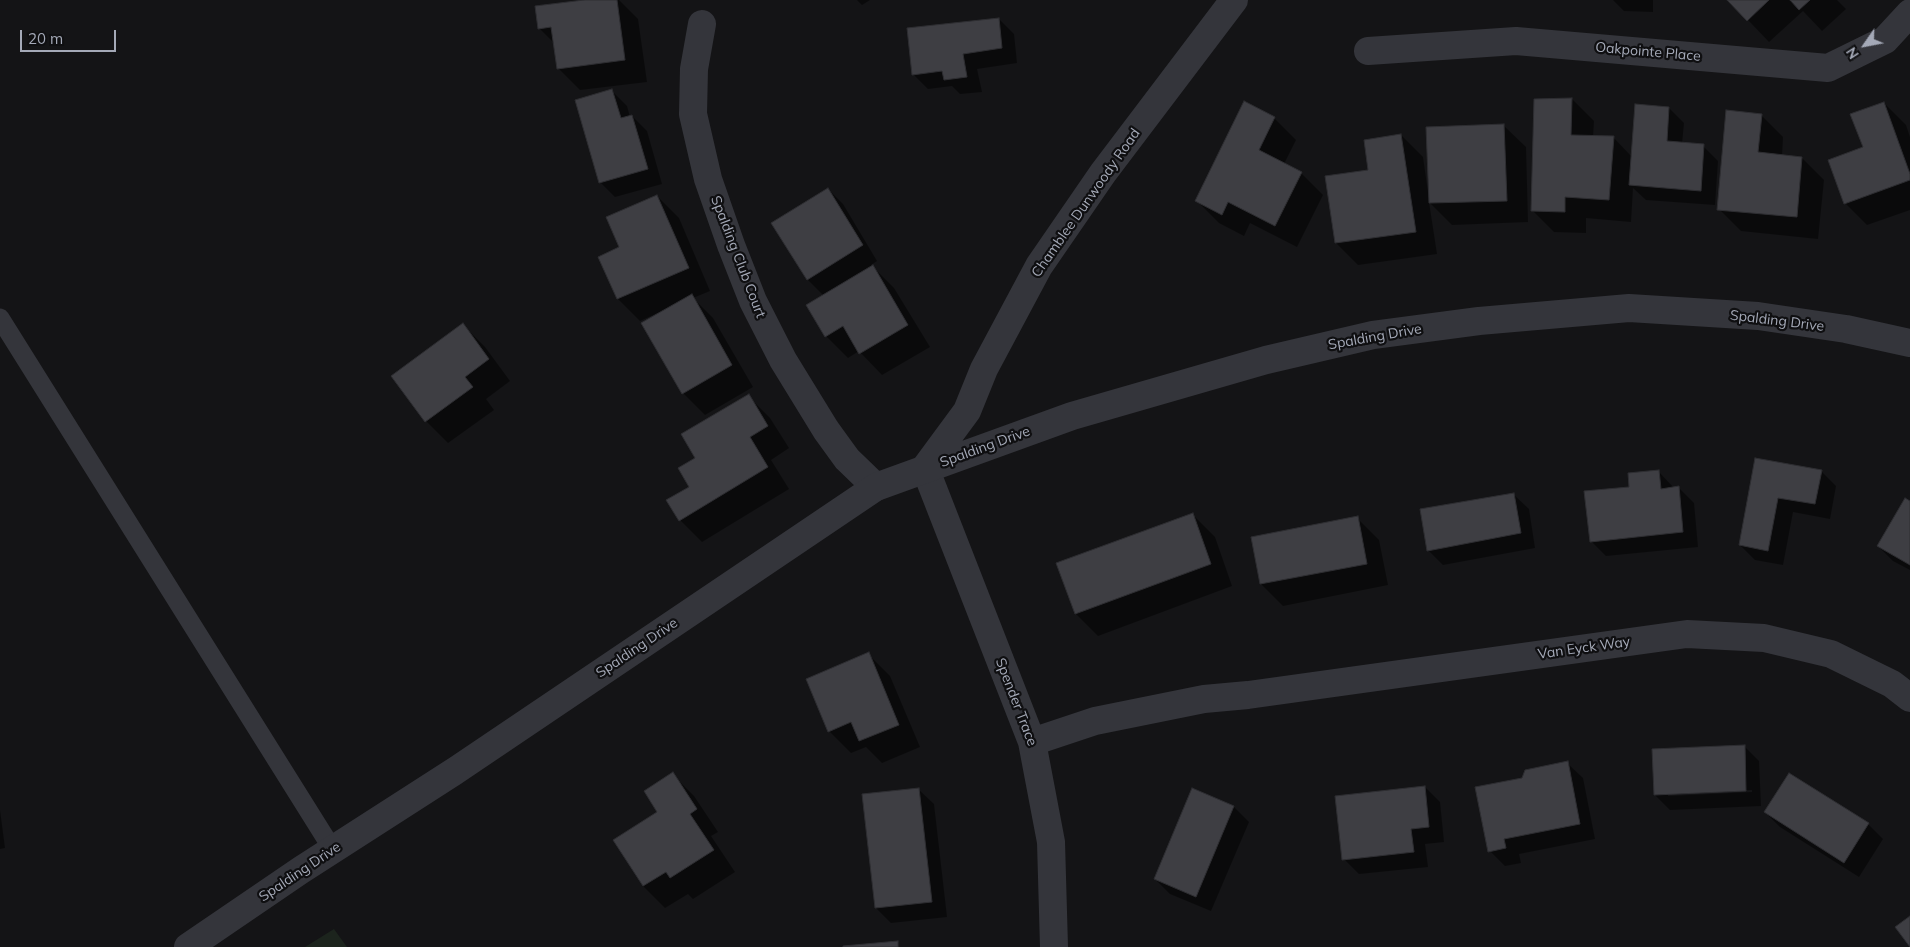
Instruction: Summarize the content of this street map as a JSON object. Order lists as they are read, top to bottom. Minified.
{"streets":{"street":["Oakpointe Place","Chamblee Dunwoody Road","Spalding Club Court","Spalding Drive","Van Eyck Way","Spender Trace"]},"crossings":[["Chamblee Dunwoody Road","Spalding Drive"],["Chamblee Dunwoody Road","Spender Trace"],["Spalding Club Court","Spalding Drive"],["Spalding Drive","Spender Trace"],["Van Eyck Way","Spender Trace"]],"scale_bar":"20 m","north":"bottom left"}
